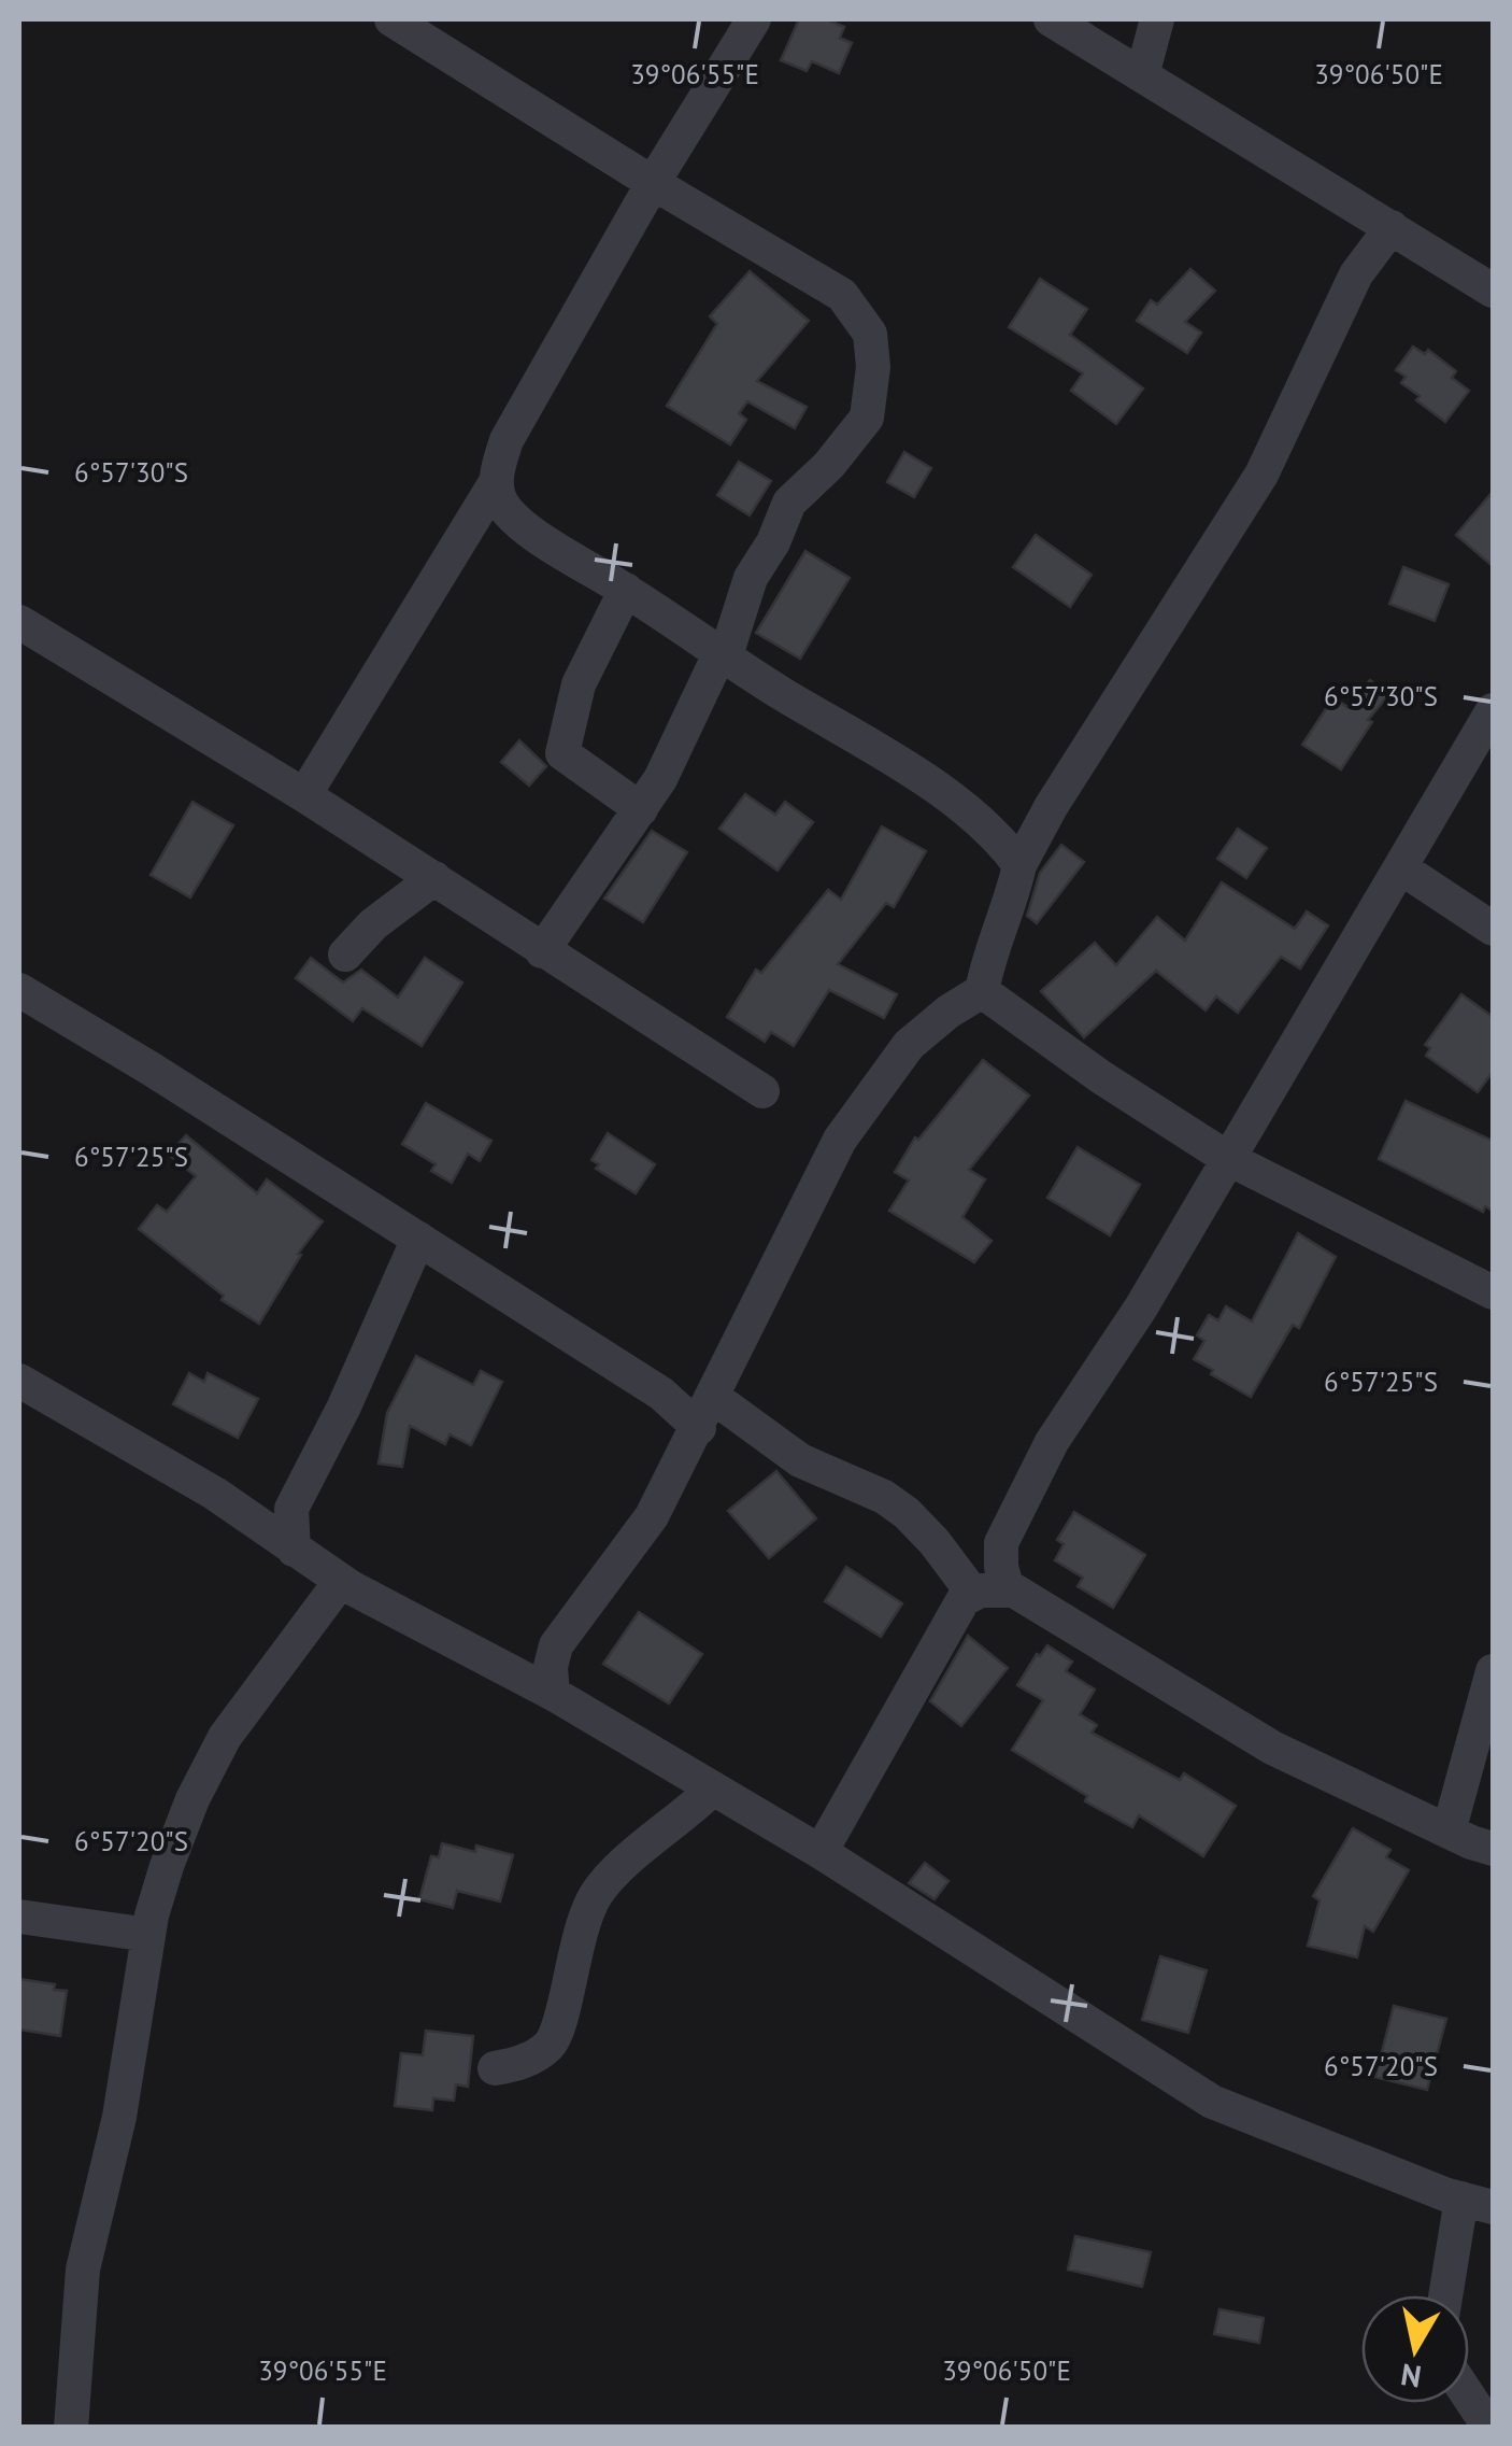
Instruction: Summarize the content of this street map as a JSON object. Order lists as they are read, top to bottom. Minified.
{"north":"bottom","coordinates":["39°06'55\"E","39°06'50\"E","6°57'30\"S","6°57'25\"S","6°57'20\"S"]}
